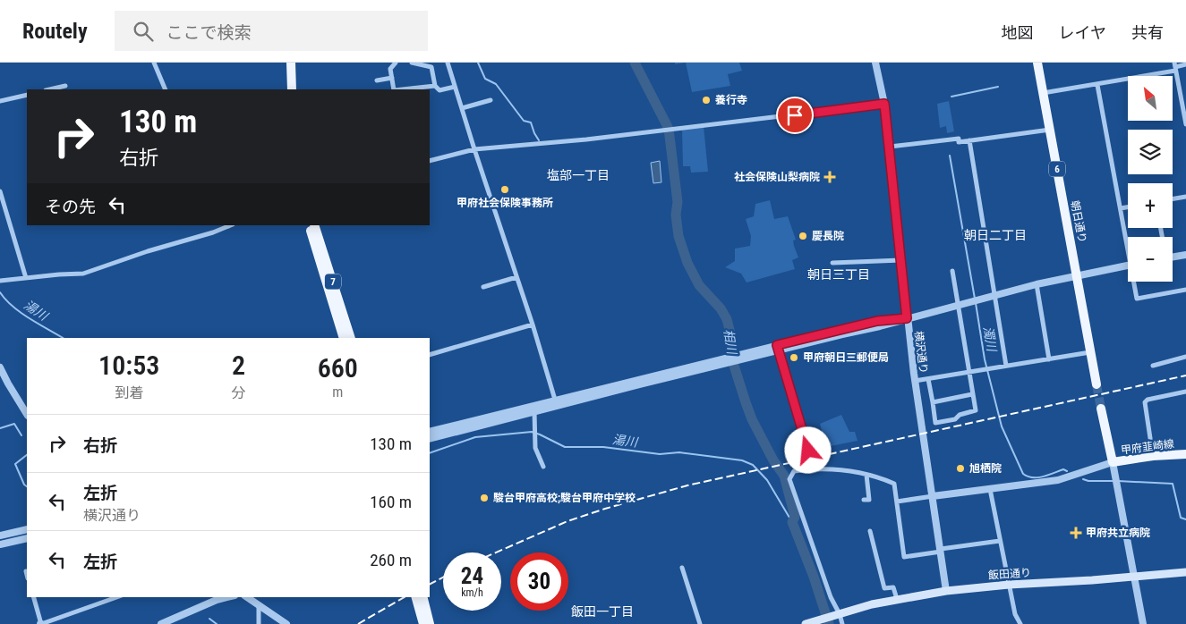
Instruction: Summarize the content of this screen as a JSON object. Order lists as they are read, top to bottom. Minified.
{"streets":{"main road":["6","朝日通り","7","甲府韮崎線","飯田通り"],"street":["横沢通り"]},"crossings":[["横沢通り","飯田通り"]],"districts":["塩部一丁目","朝日二丁目","朝日三丁目","飯田一丁目"],"water":["湯川","濁川","相川"],"places":{"other":["養行寺","甲府社会保険事務所","慶長院","甲府朝日三郵便局","旭栖院","駿台甲府高校;駿台甲府中学校"],"health":["社会保険山梨病院","甲府共立病院"]},"north":"top left","page":{"header":"Routely","search":"ここで検索","nav":["地図","レイヤ","共有"],"map_buttons":["+","−"],"turn":["130 m","右折"],"then":"その先","eta":["10:53","到着","2","分","660","m"],"list":[{"name":"右折","value":"130 m"},{"name":"左折","note":"横沢通り","value":"160 m"},{"name":"左折","value":"260 m"}],"speed":"24 km/h","limit":"30"}}
